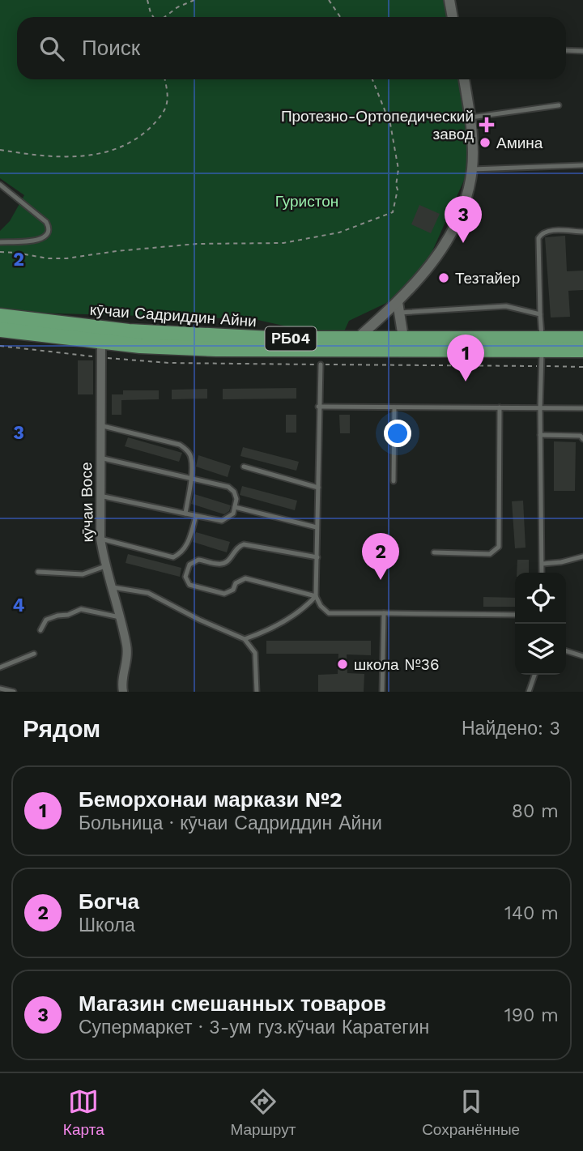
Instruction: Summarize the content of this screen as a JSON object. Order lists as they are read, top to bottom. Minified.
{"streets":{"highway":["кӯчаи Садриддин Айни","РБ04"],"street":["кӯчаи Восе"]},"crossings":[["кӯчаи Садриддин Айни","кӯчаи Восе"]],"parks":["Гуристон"],"places":{"health":["Протезно-Ортопедический завод"],"other":["Амина","Тезтайер","школа №36"]},"page":{"search":"Поиск","pins":["3","1","2"],"heading":["Рядом","Найдено: 3"],"list":[{"mark":"1","name":"Беморхонаи маркази №2","note":"Больница · кӯчаи Садриддин Айни","value":"80 m"},{"mark":"2","name":"Богча","note":"Школа","value":"140 m"},{"mark":"3","name":"Магазин смешанных товаров","note":"Супермаркет · 3-ум гуз.кӯчаи Каратегин","value":"190 m"}],"nav":["Карта","Маршрут","Сохранённые"]},"grid":{"rows":["2","3","4"]}}
